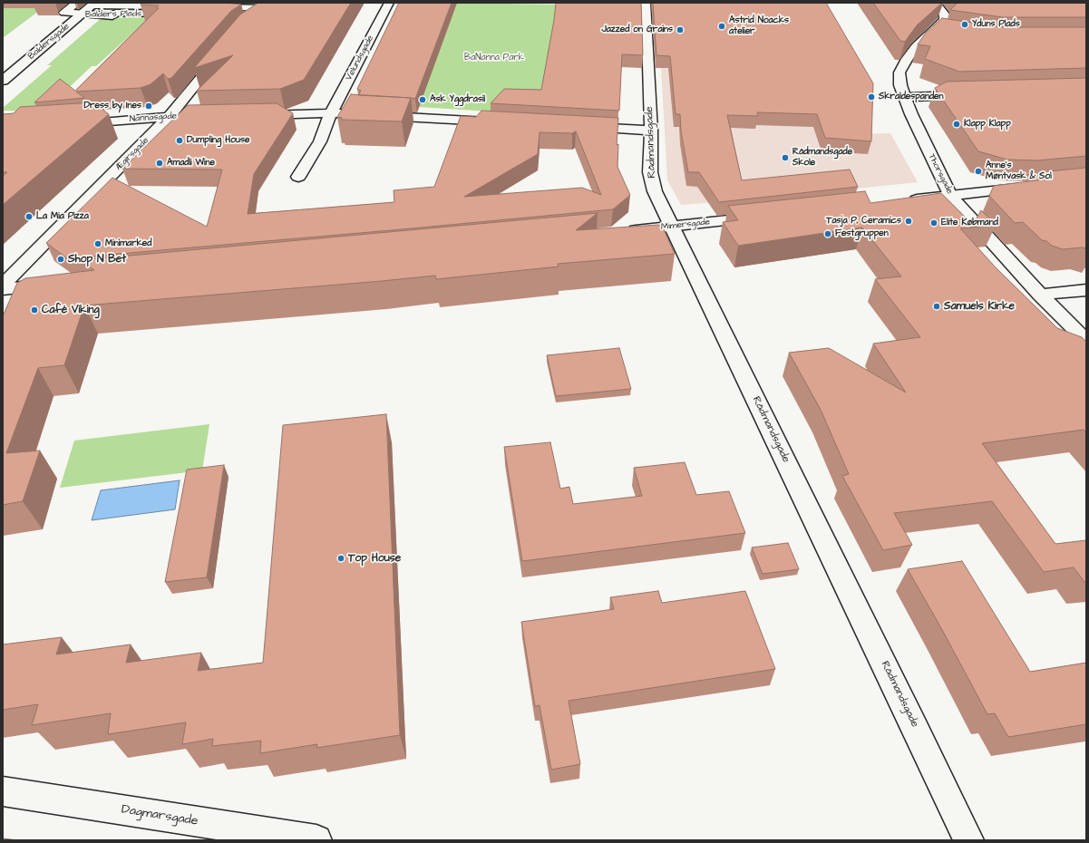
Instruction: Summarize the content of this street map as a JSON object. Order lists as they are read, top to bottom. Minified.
{"streets":{"street":["Balders Plads","Baldersgade","Vølundsgade","Nannasgade","Rådmandsgade","Ægirsgade","Thorsgade","Mimersgade","Dagmarsgade"]},"crossings":[["Balders Plads","Baldersgade"],["Nannasgade","Ægirsgade"],["Rådmandsgade","Mimersgade"]],"parks":["BaNanna Park"],"places":["Yduns Plads","Astrid Noacks atelier","Jazzed on Grains","Skraldespanden","Ask Yggdrasil","Dress by Ines","Klapp Klapp","Dumpling House","Rådmandsgade Skole","Amadli Wine","Anne's Møntvask & Sol","La Mia Pizza","Tasja P. Ceramics","Elite Købmand","Festgruppen","Minimarked","Shop N Bet","Samuels Kirke","Café Viking","Top House"]}
